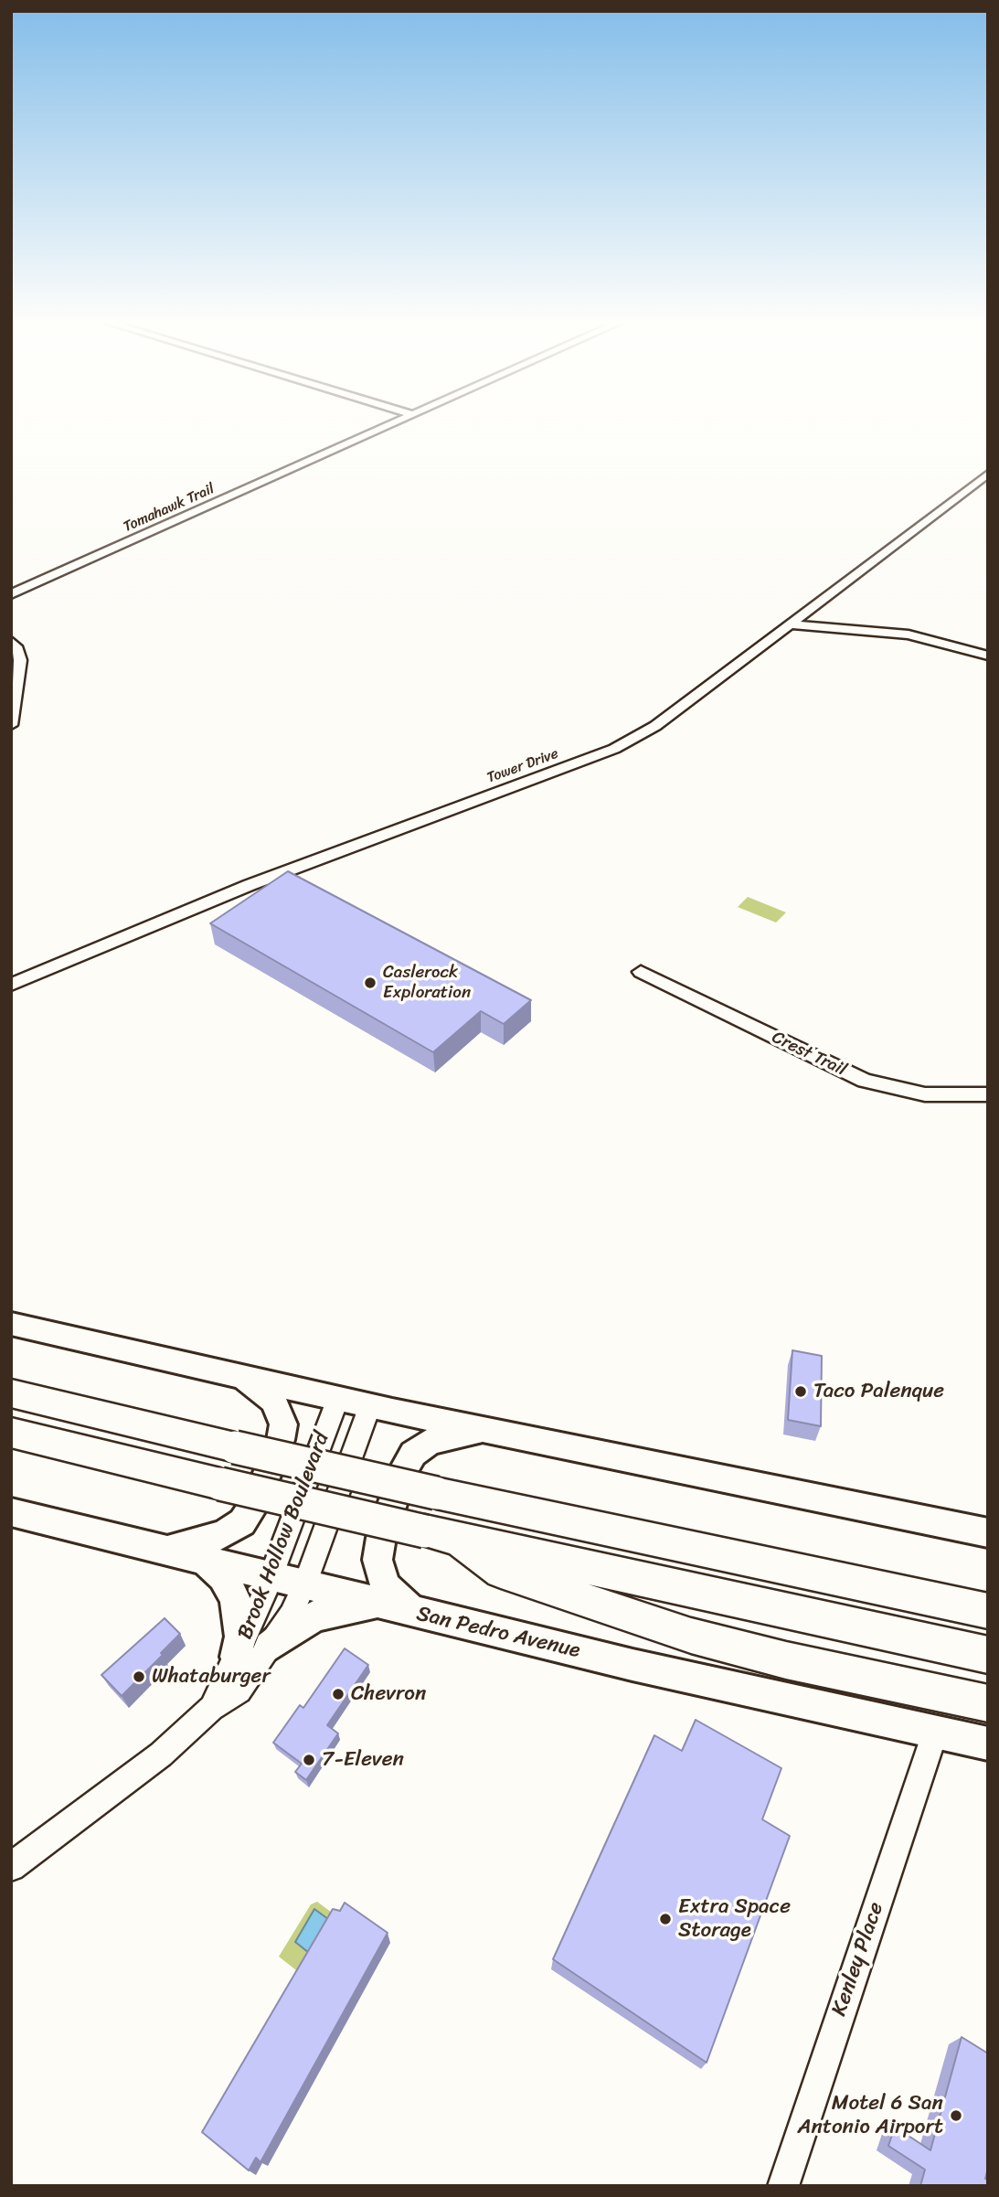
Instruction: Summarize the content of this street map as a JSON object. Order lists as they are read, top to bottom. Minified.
{"streets":{"main road":["San Pedro Avenue"],"street":["Tomahawk Trail","Tower Drive","Crest Trail","Brook Hollow Boulevard","Kenley Place"]},"crossings":[["Brook Hollow Boulevard","San Pedro Avenue"],["San Pedro Avenue","Kenley Place"]],"places":["Caslerock Exploration","Taco Palenque","Whataburger","Chevron","7-Eleven","Extra Space Storage","Motel 6 San Antonio Airport"]}
